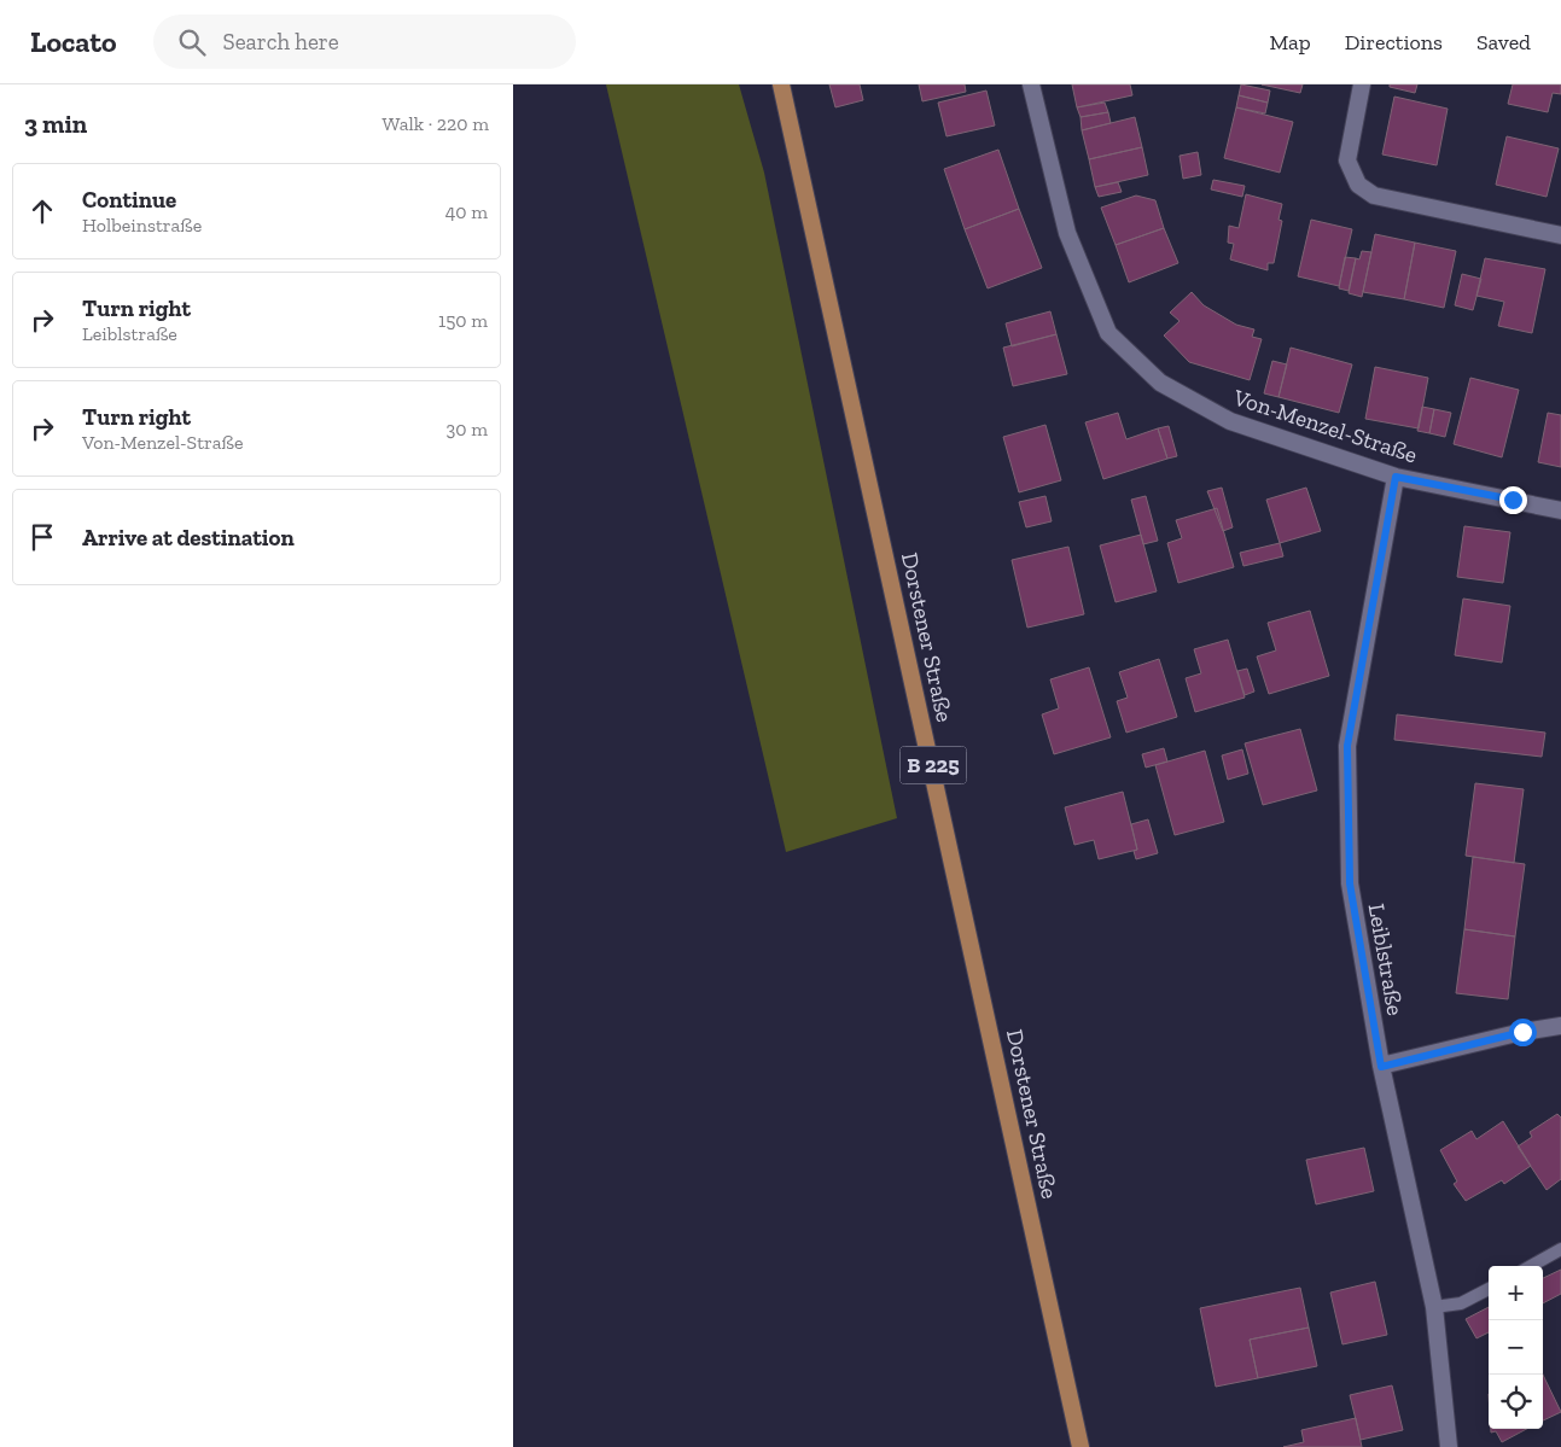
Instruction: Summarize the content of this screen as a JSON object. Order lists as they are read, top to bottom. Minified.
{"streets":{"main road":["Dorstener Straße","B 225"],"street":["Von-Menzel-Straße","Leiblstraße"]},"crossings":[["Von-Menzel-Straße","Leiblstraße"]],"page":{"header":"Locato","search":"Search here","nav":["Map","Directions","Saved"],"heading":["3 min","Walk · 220 m"],"list":[["Continue","Holbeinstraße","40 m"],["Turn right","Leiblstraße","150 m"],["Turn right","Von-Menzel-Straße","30 m"],"Arrive at destination"],"map_buttons":["+","−"]}}
